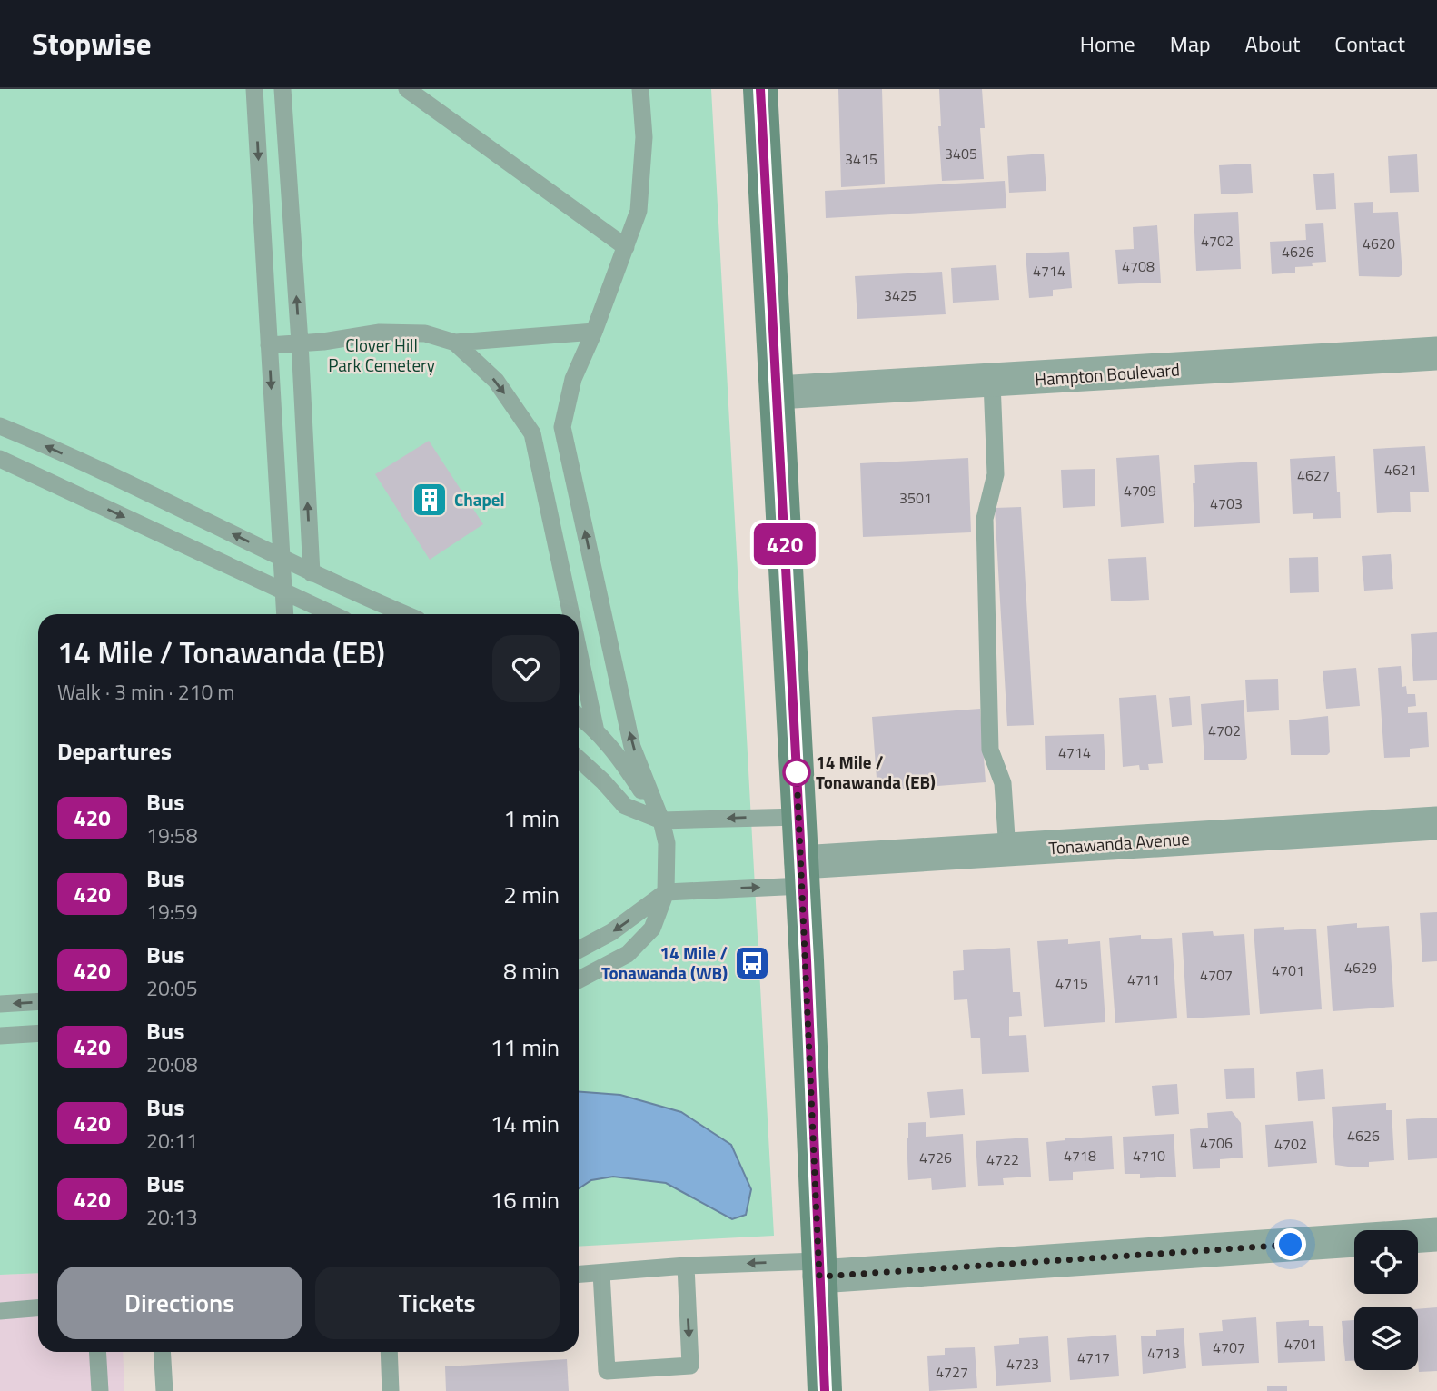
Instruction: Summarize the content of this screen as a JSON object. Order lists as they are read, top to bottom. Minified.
{"streets":{"street":["Hampton Boulevard","Tonawanda Avenue"]},"parks":["Clover Hill Park Cemetery"],"places":{"building":["Chapel"],"other":["14 Mile / Tonawanda (EB)"],"bus stop":["14 Mile / Tonawanda (WB)"]},"lines":["bus line 420"],"house_numbers":["3405","3415","4702","4620","4626","4708","4714","3425","4621","4627","4709","3501","4703","4702","4714","4629","4701","4707","4711","4715","4626","4706","4702","4718","4710","4726","4722","4701","4707","4713","4717","4723","4727"],"page":{"header":"Stopwise","nav":["Home","Map","About","Contact"],"on_map":"420","heading":[["14 Mile / Tonawanda (EB)","Walk · 3 min · 210 m"],"Departures"],"list":[{"mark":"420","name":"Bus","note":"19:58","value":"1 min"},{"mark":"420","name":"Bus","note":"19:59","value":"2 min"},{"mark":"420","name":"Bus","note":"20:05","value":"8 min"},{"mark":"420","name":"Bus","note":"20:08","value":"11 min"},{"mark":"420","name":"Bus","note":"20:11","value":"14 min"},{"mark":"420","name":"Bus","note":"20:13","value":"16 min"}],"buttons":["Directions","Tickets"]}}
